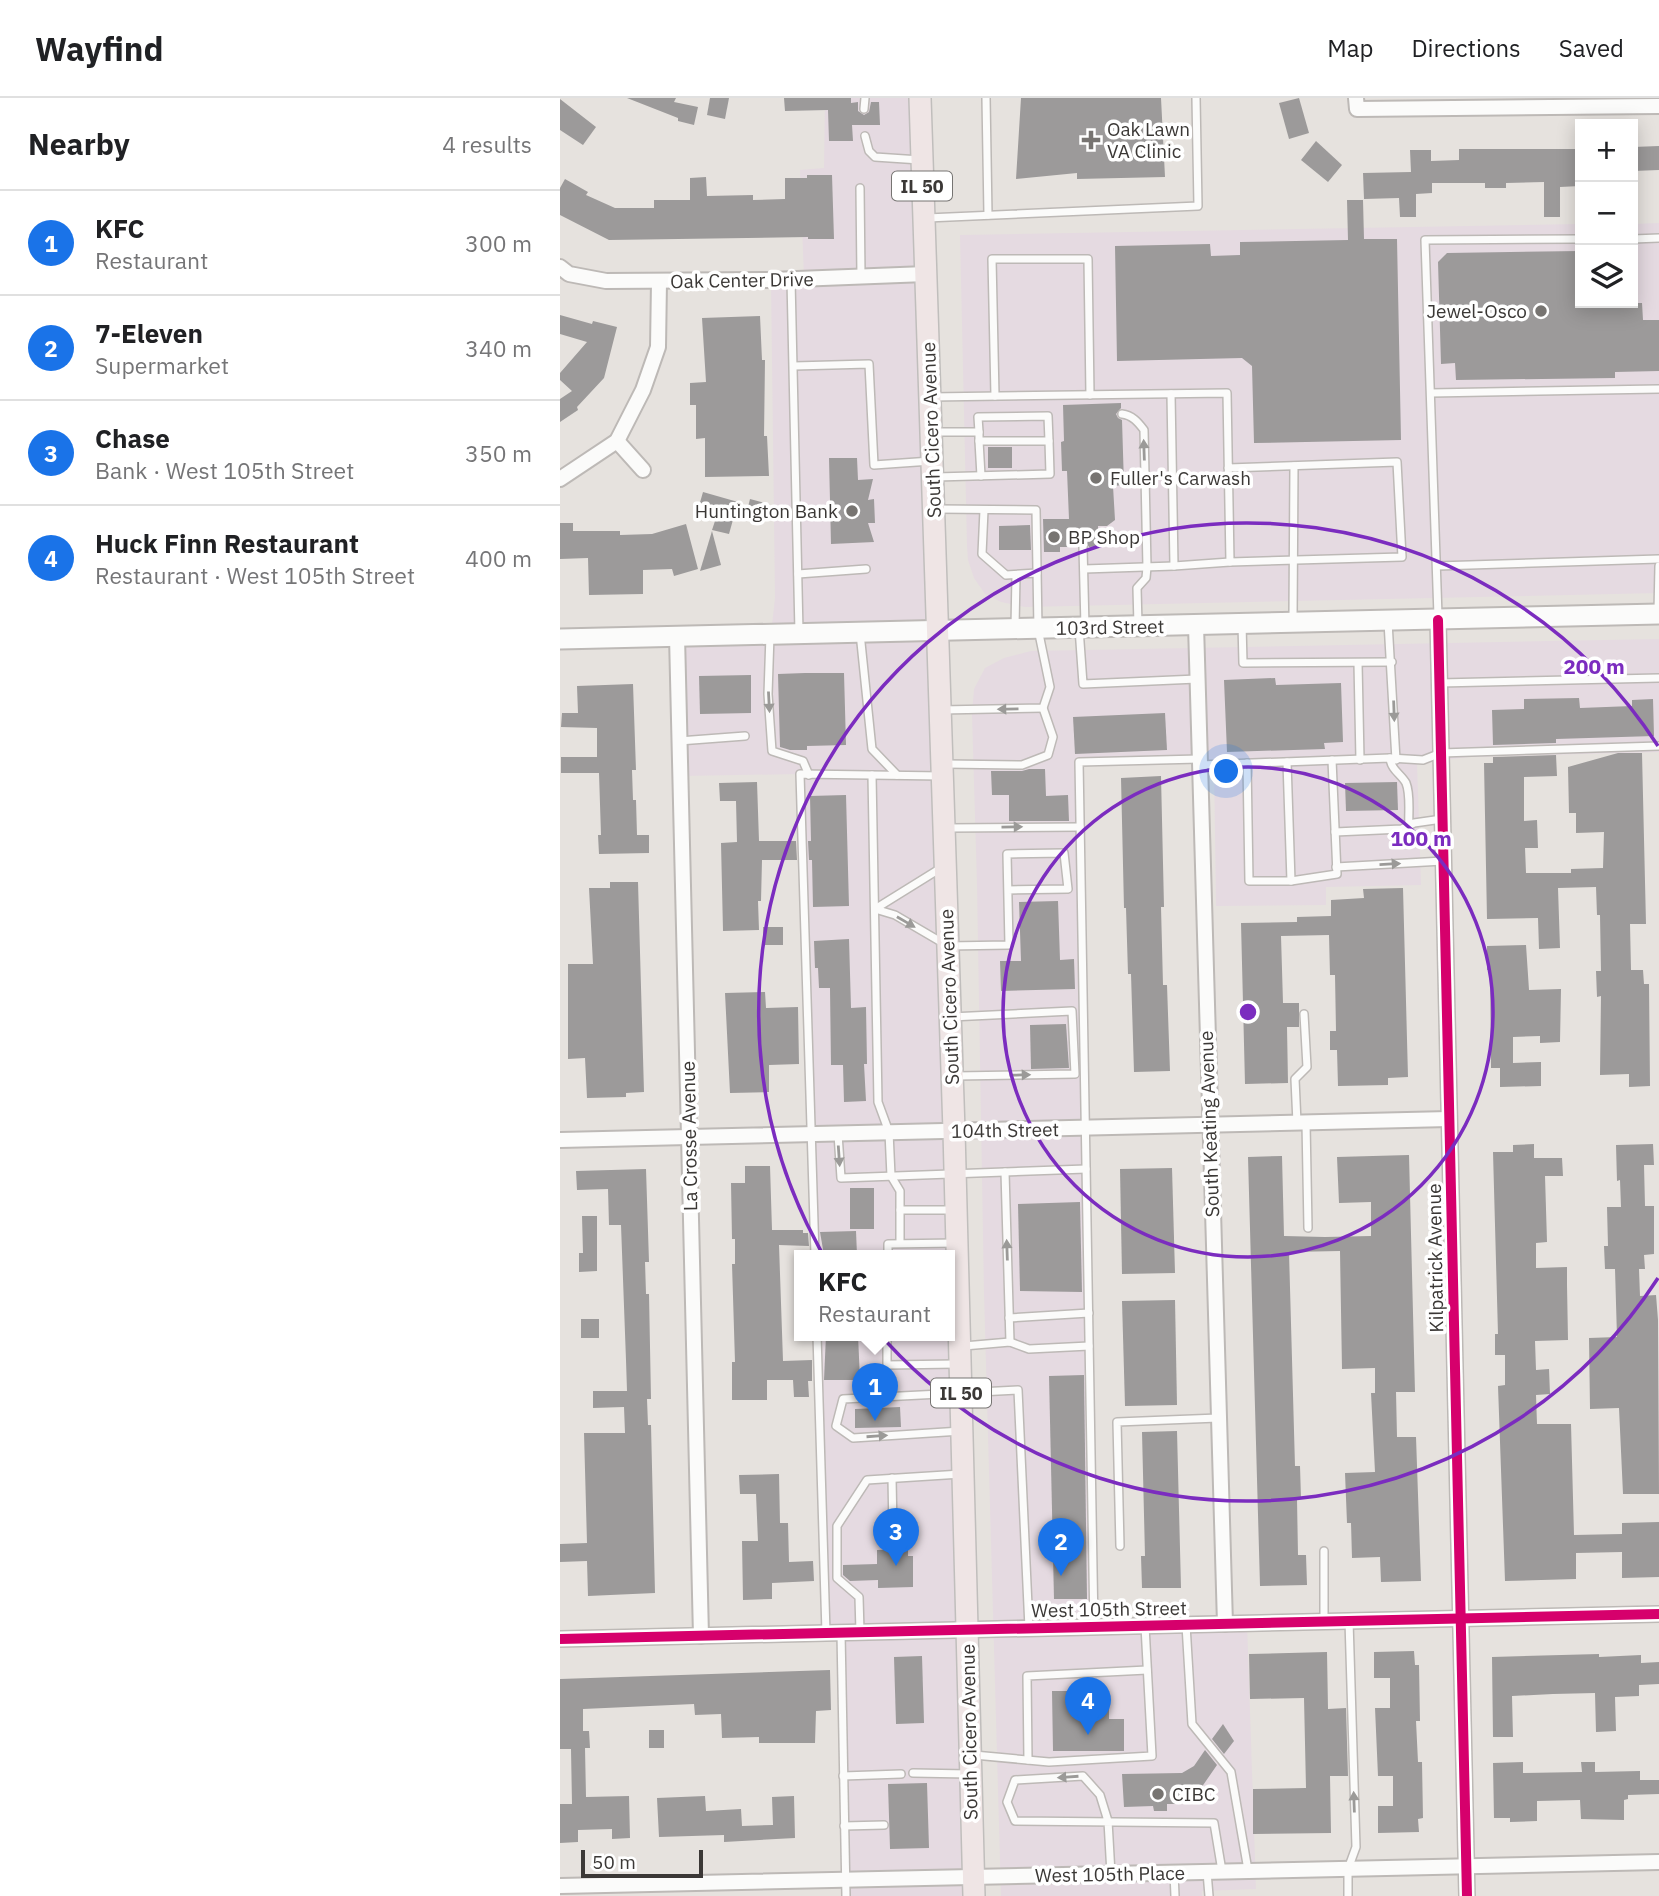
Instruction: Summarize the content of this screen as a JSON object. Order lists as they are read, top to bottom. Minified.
{"streets":{"main road":["IL 50","South Cicero Avenue","103rd Street"],"street":["Oak Center Drive","South Keating Avenue","104th Street","La Crosse Avenue","Kilpatrick Avenue","West 105th Street","West 105th Place"]},"crossings":[["Oak Center Drive","South Cicero Avenue"],["South Cicero Avenue","103rd Street"],["South Cicero Avenue","104th Street"],["South Cicero Avenue","West 105th Street"],["South Cicero Avenue","West 105th Place"],["103rd Street","South Keating Avenue"],["103rd Street","La Crosse Avenue"],["103rd Street","Kilpatrick Avenue"],["South Keating Avenue","104th Street"],["South Keating Avenue","West 105th Street"],["104th Street","La Crosse Avenue"],["104th Street","Kilpatrick Avenue"],["La Crosse Avenue","West 105th Street"],["Kilpatrick Avenue","West 105th Street"],["Kilpatrick Avenue","West 105th Place"]],"places":{"health":["Oak Lawn VA Clinic"],"other":["Jewel-Osco","Fuller's Carwash","Huntington Bank","BP Shop","CIBC"]},"scale_bar":"50 m","page":{"header":"Wayfind","nav":["Map","Directions","Saved"],"heading":["Nearby","4 results"],"map_buttons":["+","−"],"list":[{"mark":"1","name":"KFC","note":"Restaurant","value":"300 m"},{"mark":"2","name":"7-Eleven","note":"Supermarket","value":"340 m"},{"mark":"3","name":"Chase","note":"Bank · West 105th Street","value":"350 m"},{"mark":"4","name":"Huck Finn Restaurant","note":"Restaurant · West 105th Street","value":"400 m"}],"popup":["KFC","Restaurant"],"pins":["1","3","2","4"],"scale":"50 m"},"rings":["200 m","100 m"]}
